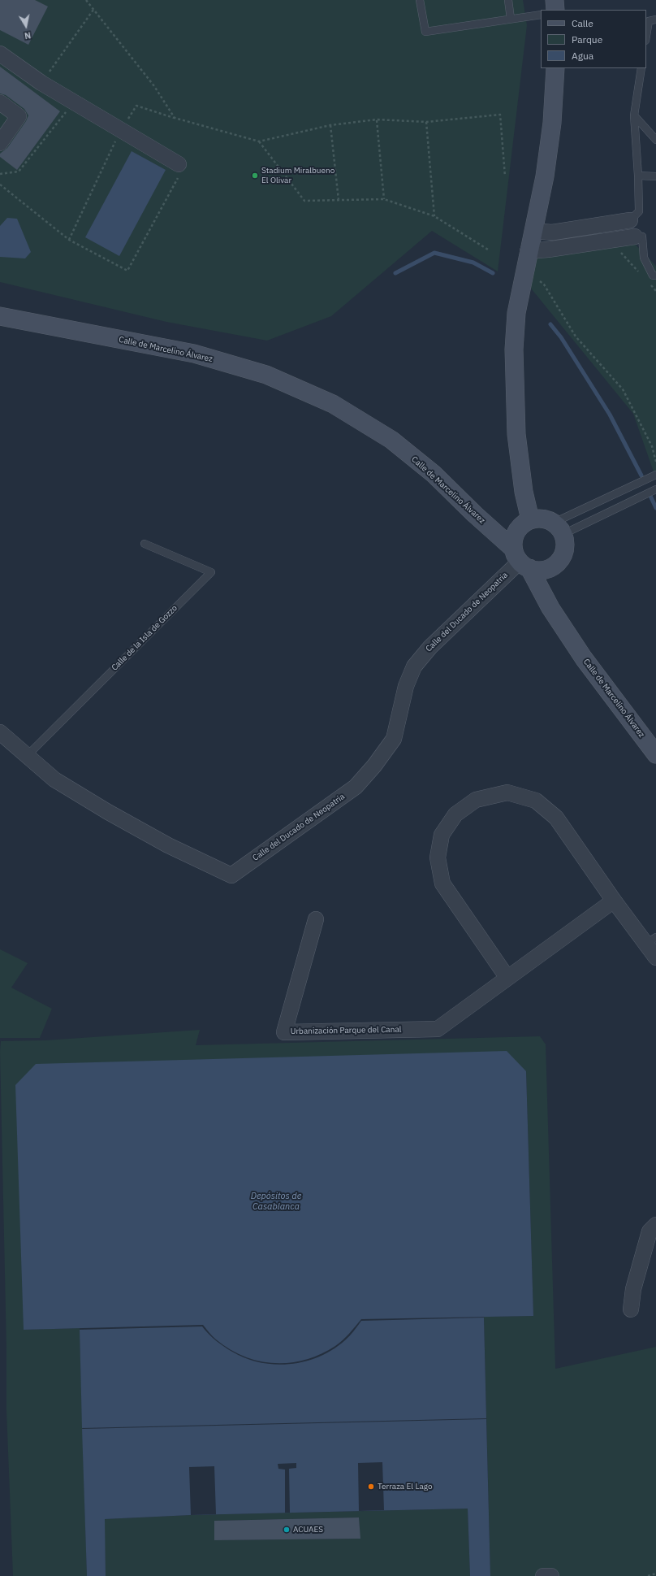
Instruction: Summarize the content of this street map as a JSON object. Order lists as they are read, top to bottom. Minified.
{"streets":{"street":["Calle de Marcelino Álvarez","Calle del Ducado de Neopatria","Urbanización Parque del Canal"],"lane":["Calle de la Isla de Gozzo"]},"crossings":[["Calle de Marcelino Álvarez","Calle del Ducado de Neopatria"],["Calle del Ducado de Neopatria","Calle de la Isla de Gozzo"]],"water":["Depósitos de Casablanca"],"places":["Stadium Miralbueno El Olivar","Terraza El Lago","ACUAES"],"legend":["Calle","Parque","Agua"],"north":"bottom"}
